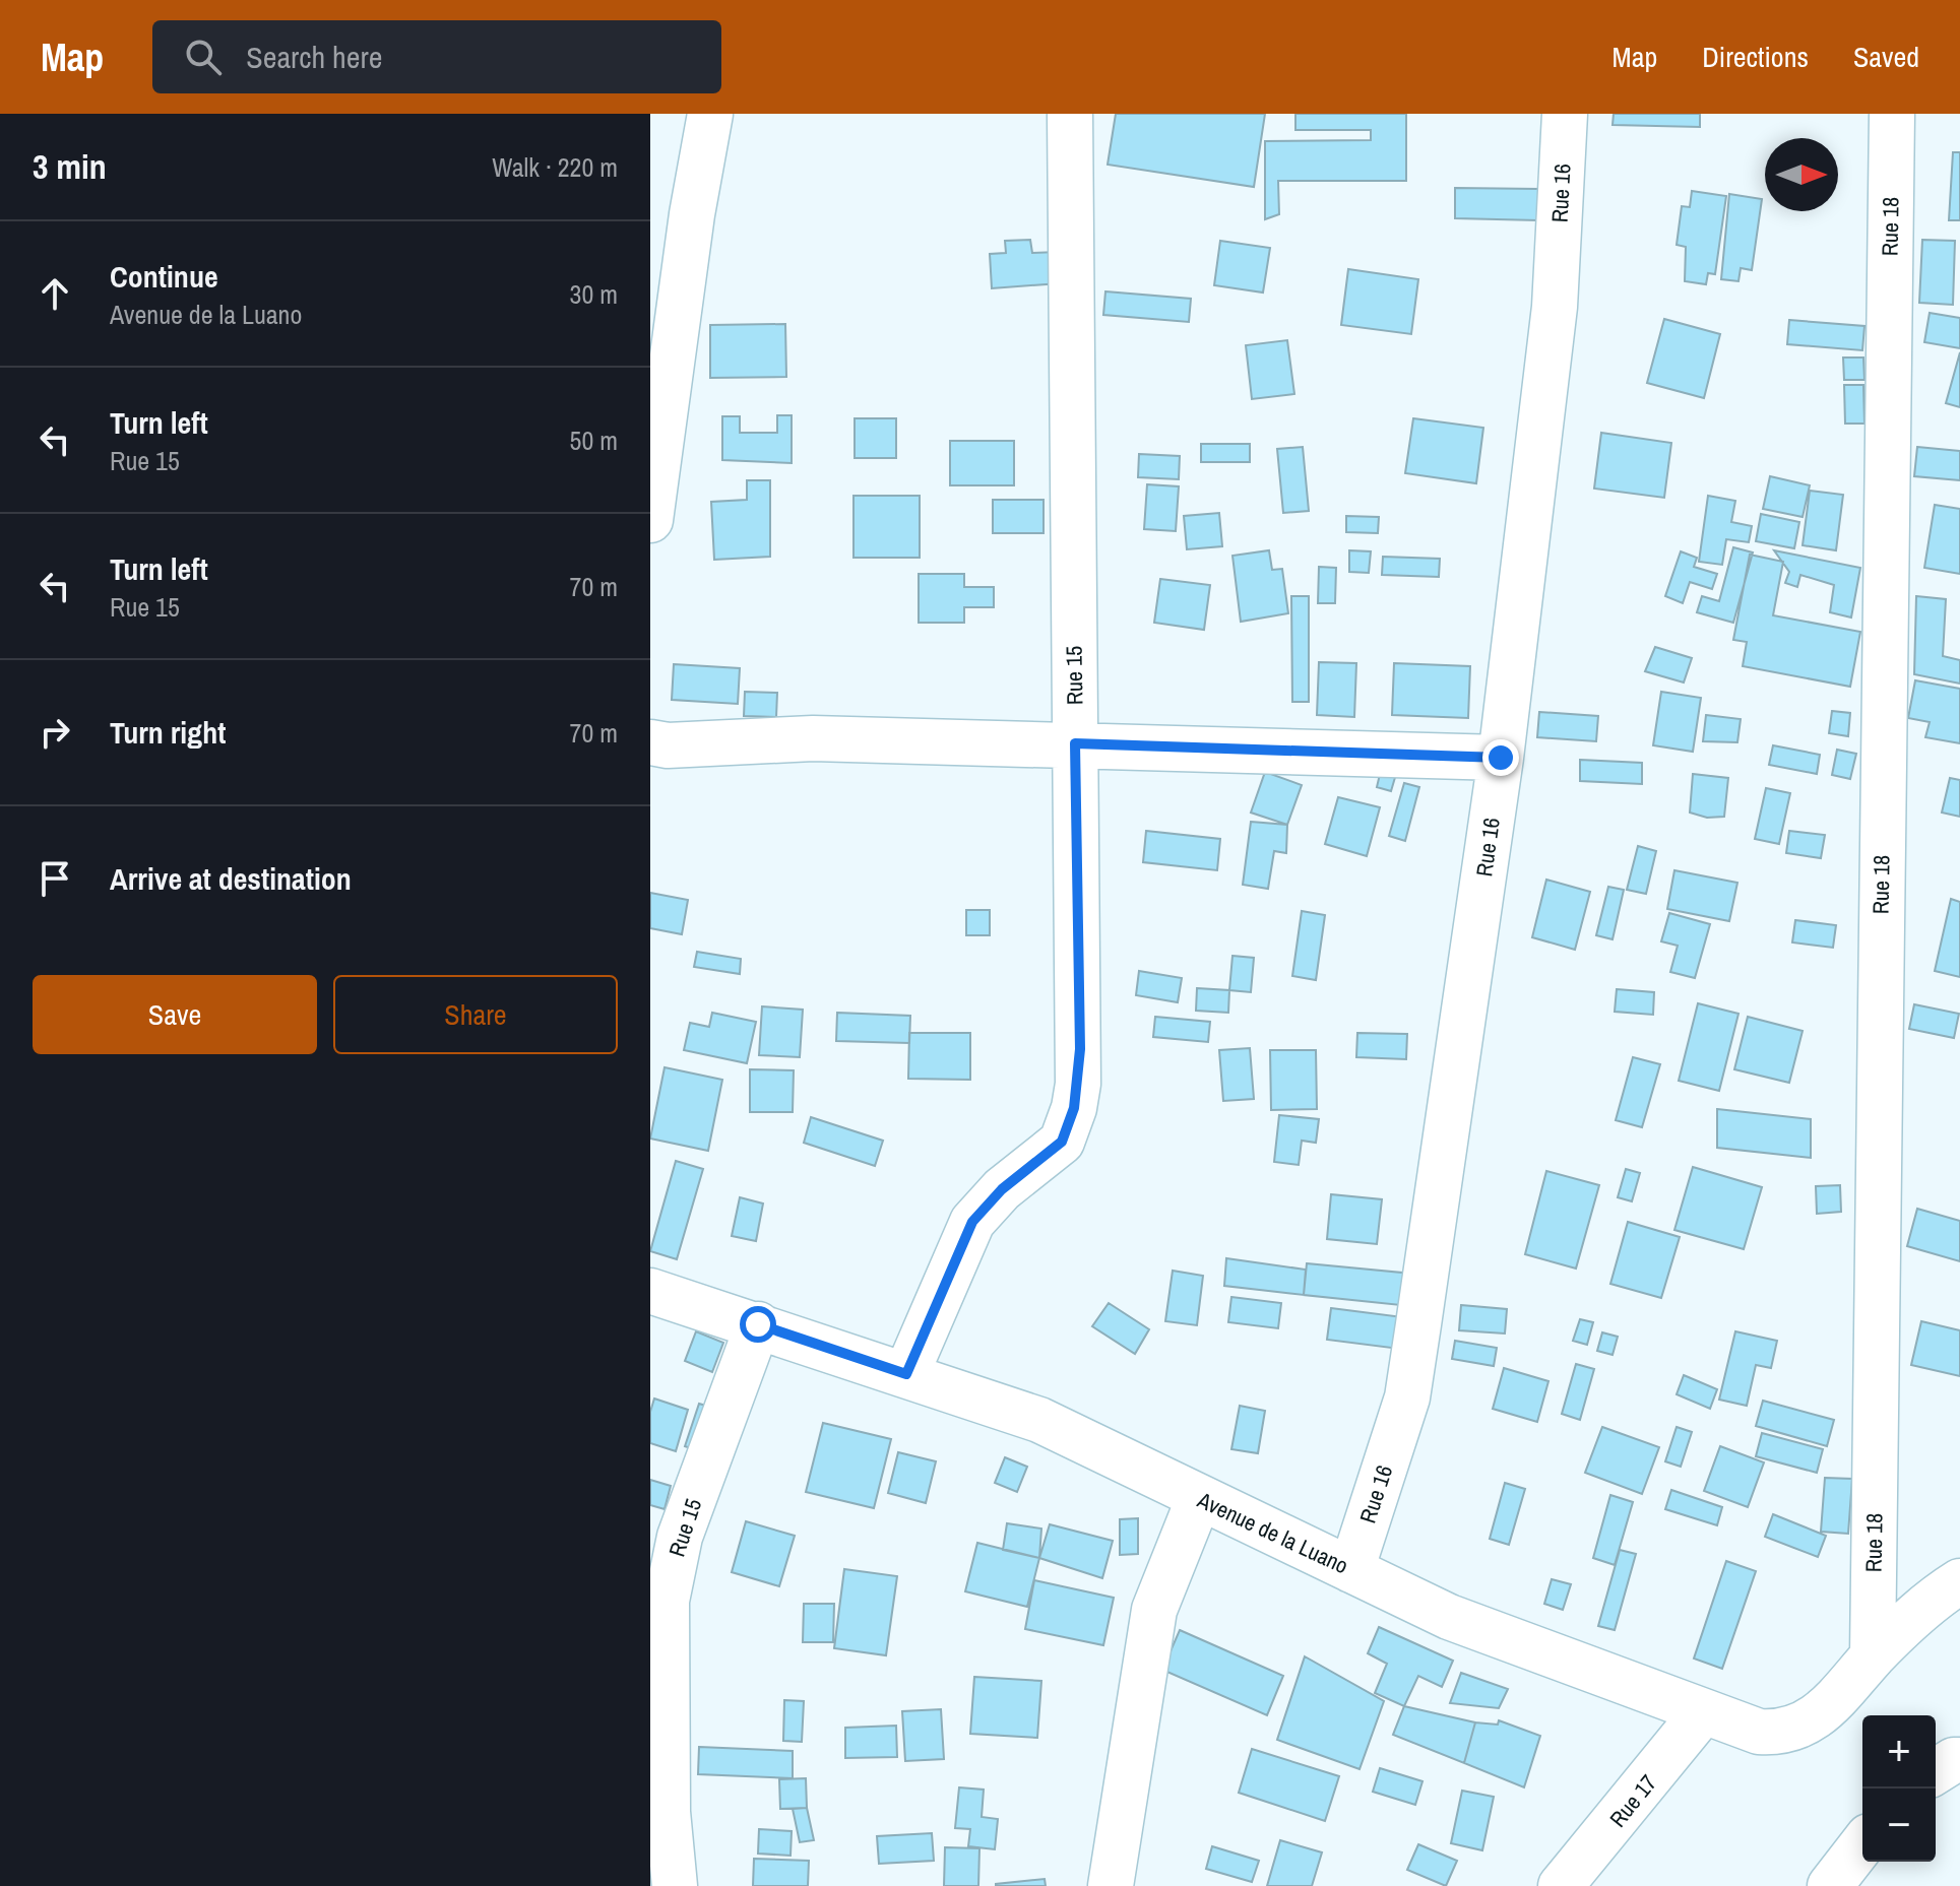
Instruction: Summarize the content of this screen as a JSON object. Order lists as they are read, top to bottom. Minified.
{"streets":{"street":["Rue 16","Rue 18","Rue 15","Avenue de la Luano","Rue 17"]},"crossings":[["Rue 16","Avenue de la Luano"],["Rue 18","Avenue de la Luano"],["Rue 15","Avenue de la Luano"],["Avenue de la Luano","Rue 17"]],"north":"right","page":{"header":"Map","search":"Search here","nav":["Map","Directions","Saved"],"heading":["3 min","Walk · 220 m"],"list":[["Continue","Avenue de la Luano","30 m"],["Turn left","Rue 15","50 m"],["Turn left","Rue 15","70 m"],["Turn right","70 m"],"Arrive at destination"],"buttons":["Save","Share"],"map_buttons":["+","−"]}}
